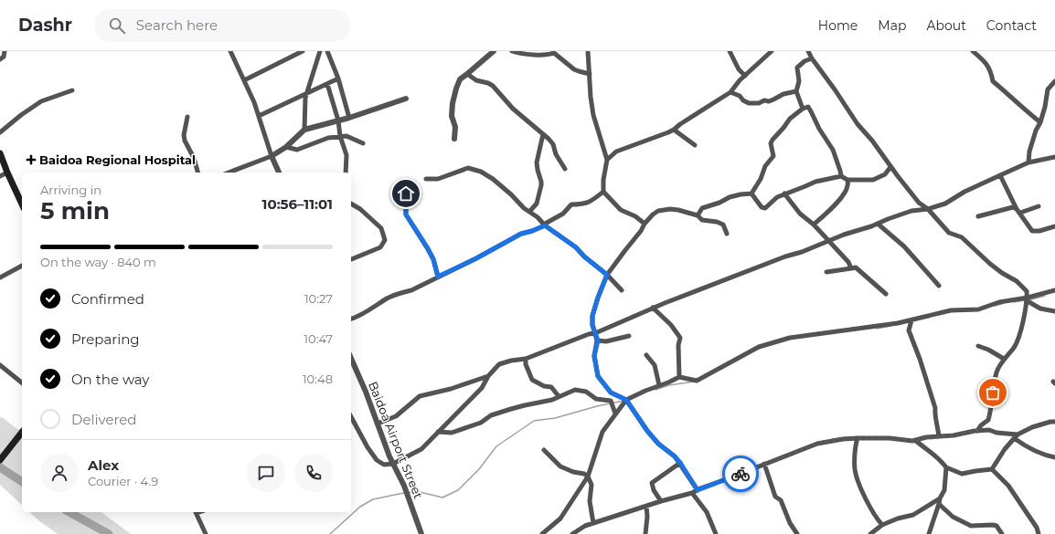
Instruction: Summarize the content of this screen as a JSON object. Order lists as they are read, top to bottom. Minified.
{"streets":{"street":["Baidoa Airport Street"]},"places":{"health":["Baidoa Regional Hospital"]},"page":{"header":"Dashr","search":"Search here","nav":["Home","Map","About","Contact"],"heading":["5 min","Arriving in","10:56–11:01"],"panel":["Alex","Courier · 4.9"],"bar":"On the way · 840 m","list":[["Confirmed","10:27"],["Preparing","10:47"],["On the way","10:48"],"Delivered"]}}
